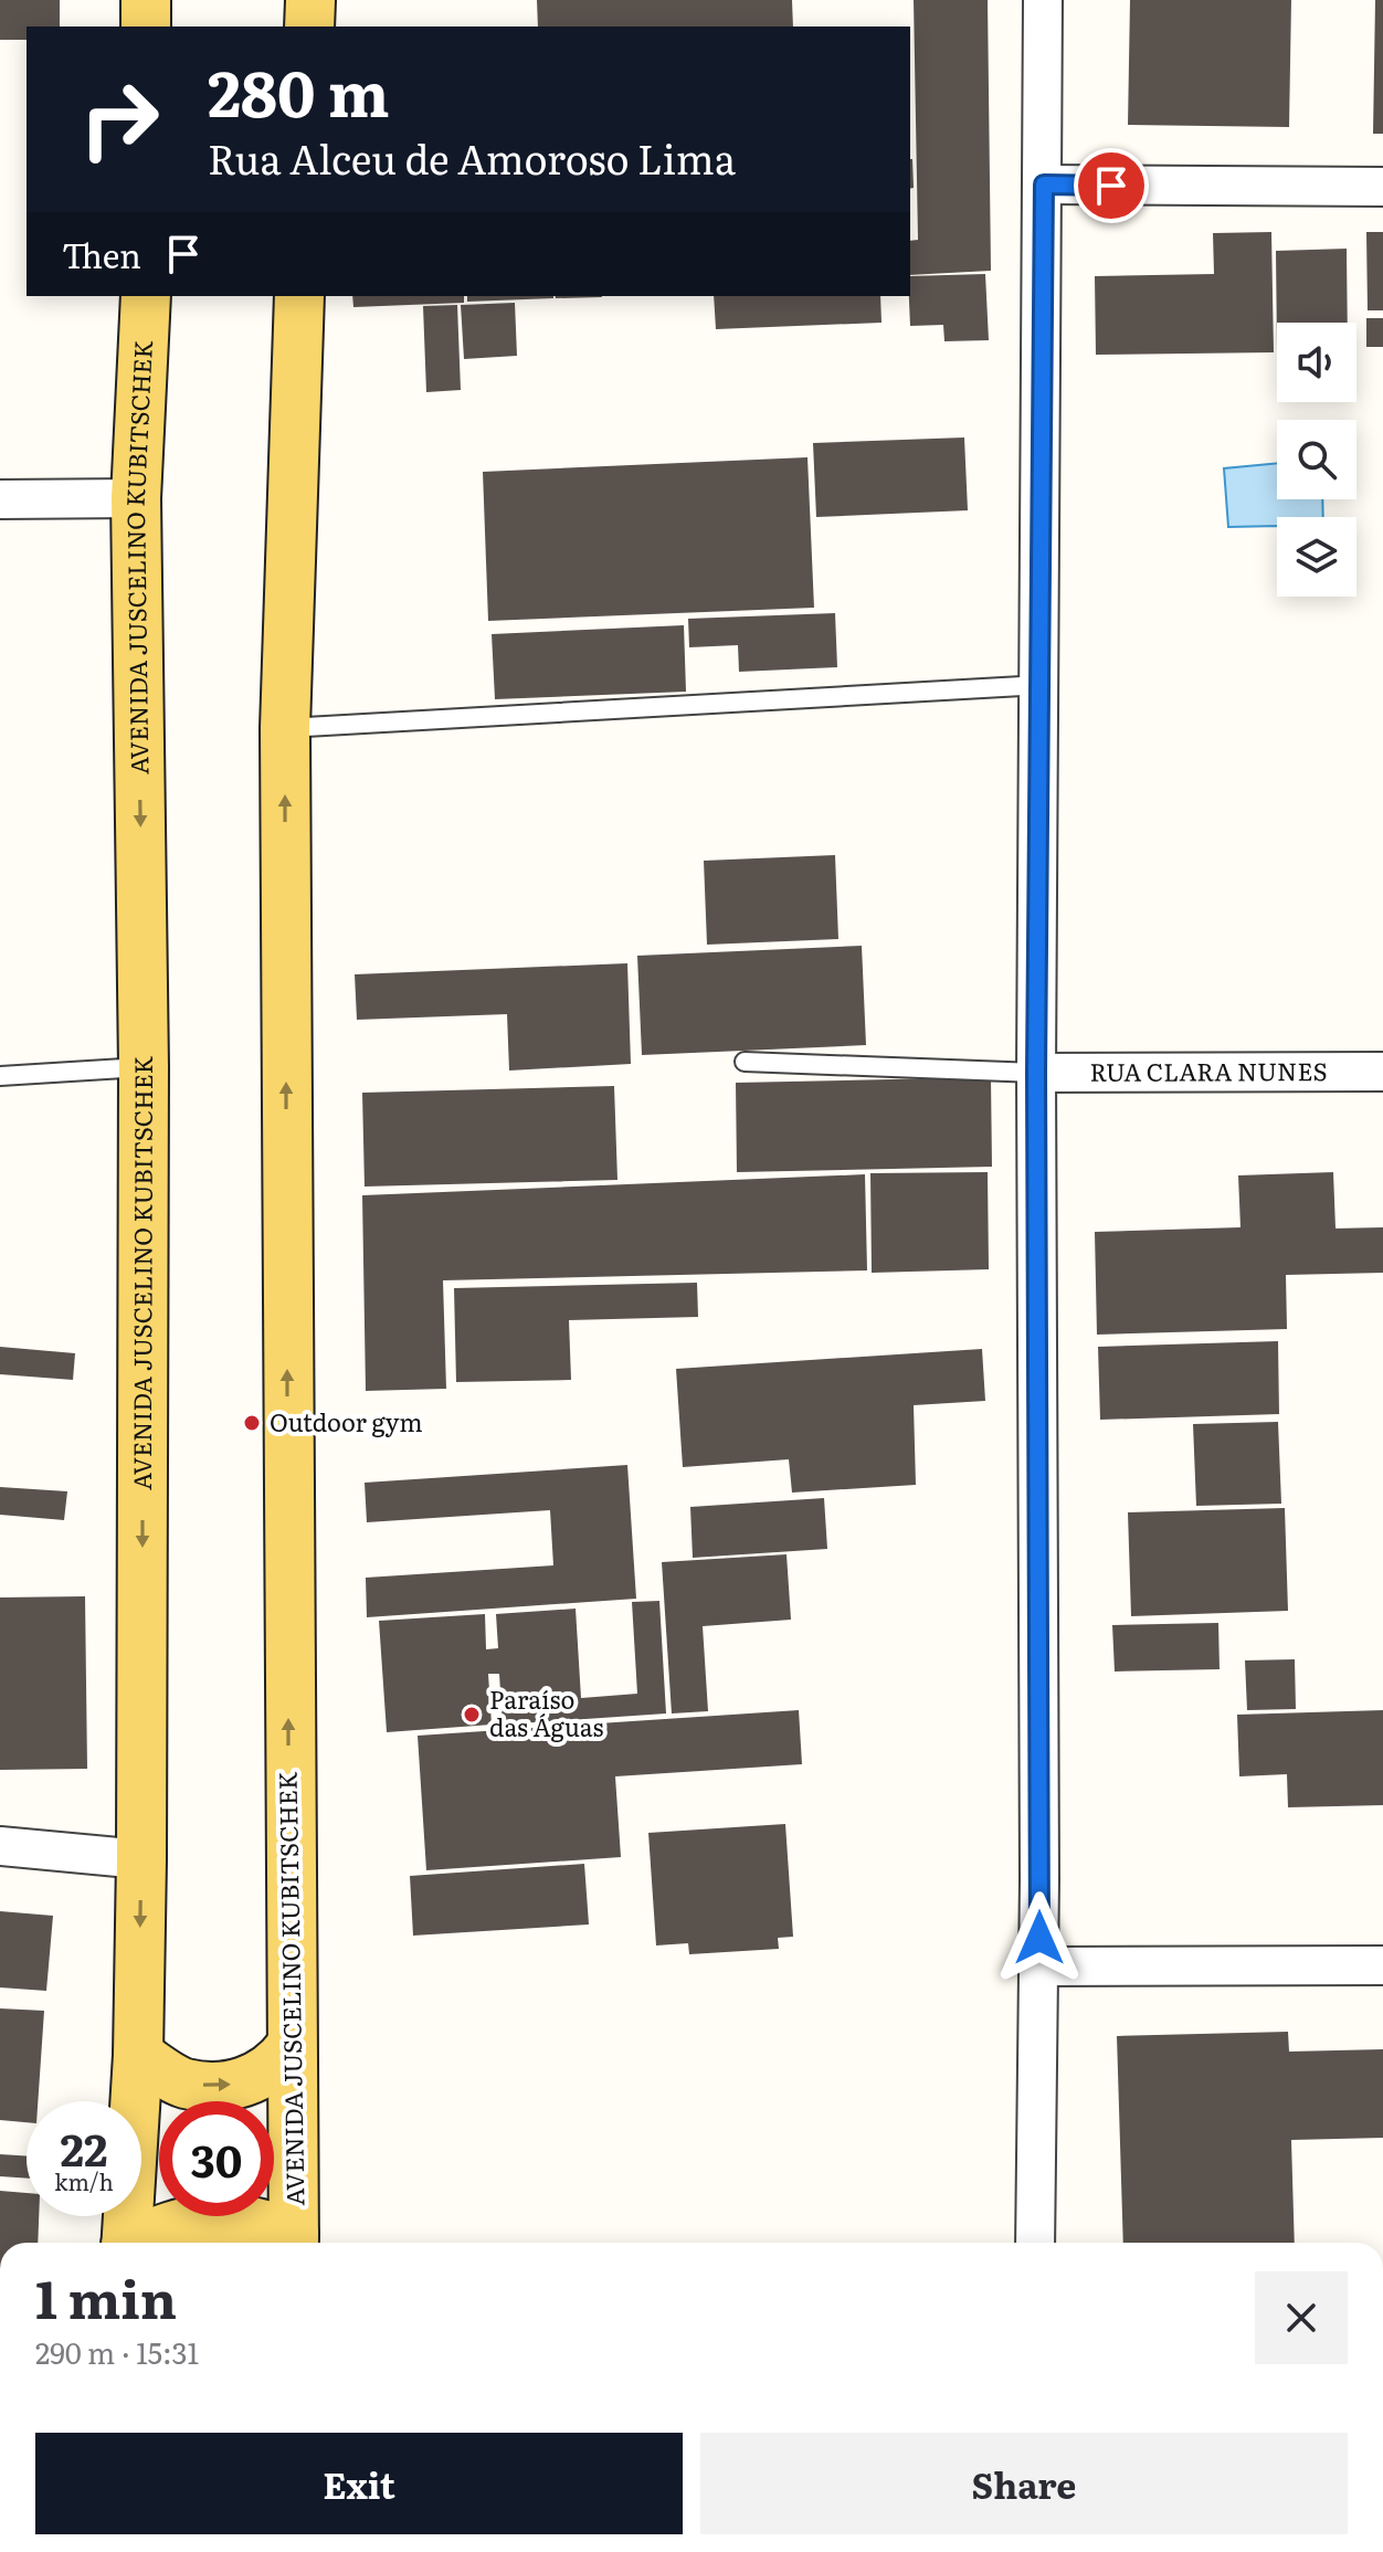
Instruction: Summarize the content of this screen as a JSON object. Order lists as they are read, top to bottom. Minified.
{"streets":{"main road":["AVENIDA JUSCELINO KUBITSCHEK"],"street":["RUA CLARA NUNES"]},"places":["Outdoor gym","Paraíso das Águas"],"page":{"turn":["280 m","Rua Alceu de Amoroso Lima"],"then":"Then","speed":"22 km/h","limit":"30","heading":["1 min","290 m · 15:31"],"buttons":["Exit","Share"]}}
